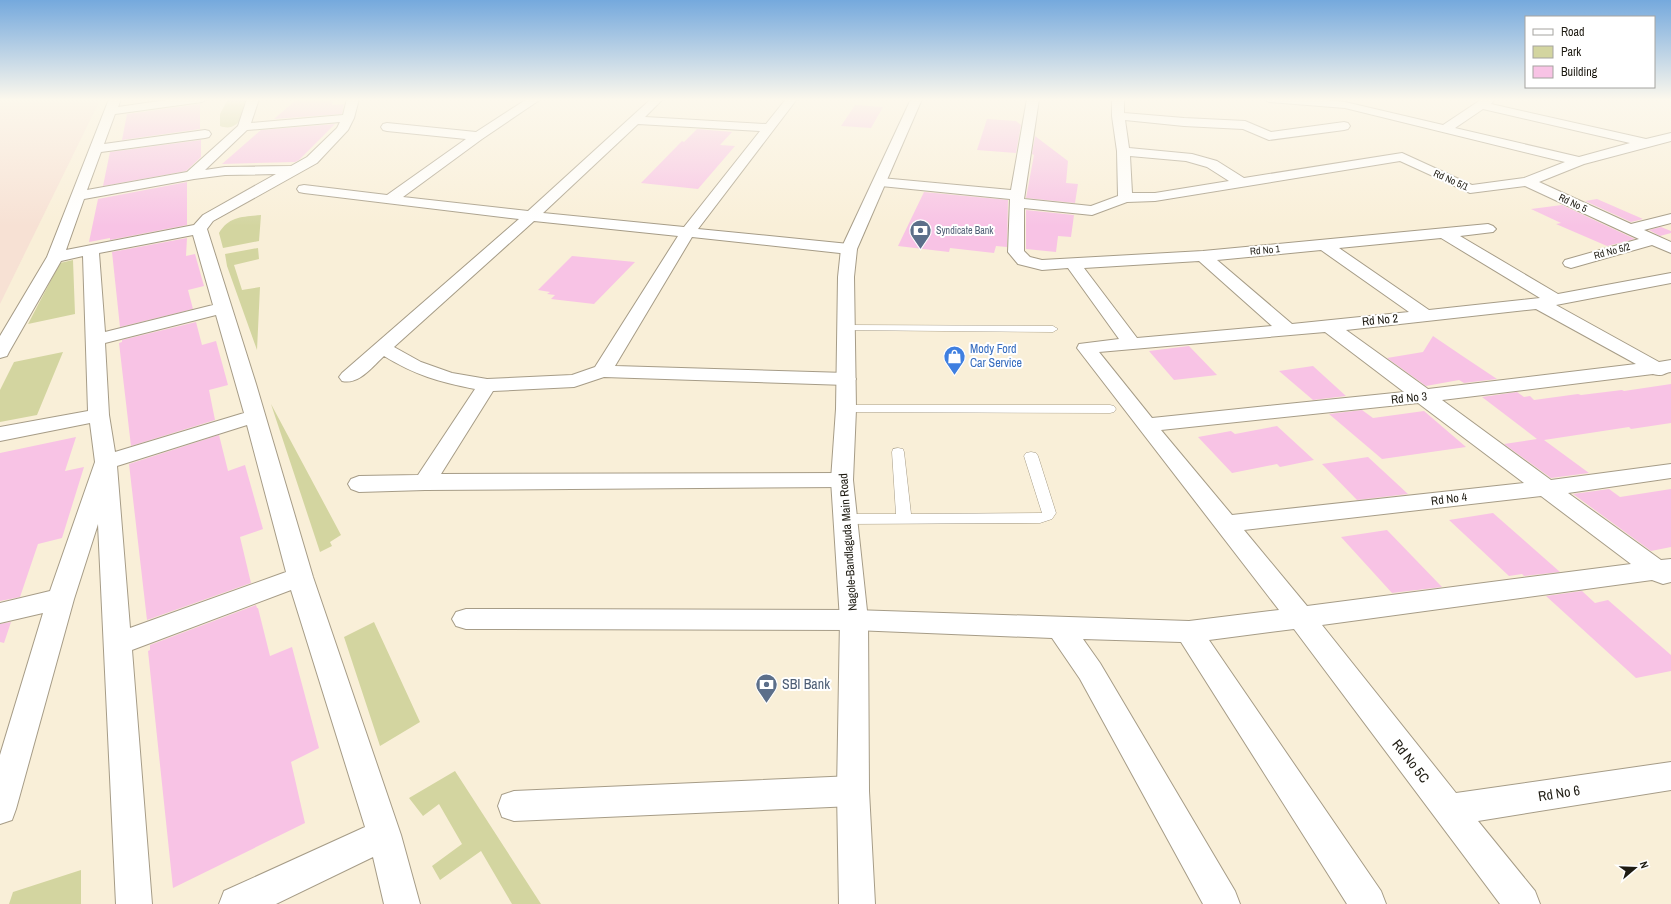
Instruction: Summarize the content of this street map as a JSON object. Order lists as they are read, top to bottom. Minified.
{"streets":{"street":["Rd No 5/1","Rd No 5","Rd No 1","Rd No 5/2","Rd No 2","Rd No 3","Rd No 4","Nagole-Bandlaguda Main Road","Rd No 5C","Rd No 6"]},"crossings":[["Rd No 5/1","Rd No 5"],["Rd No 5","Rd No 5/2"],["Rd No 2","Rd No 5C"],["Rd No 3","Rd No 5C"],["Rd No 4","Rd No 5C"],["Rd No 5C","Rd No 6"]],"places":{"bank":["Syndicate Bank","SBI Bank"],"shop":["Mody Ford Car Service"]},"legend":["Road","Park","Building"],"north":"right"}
